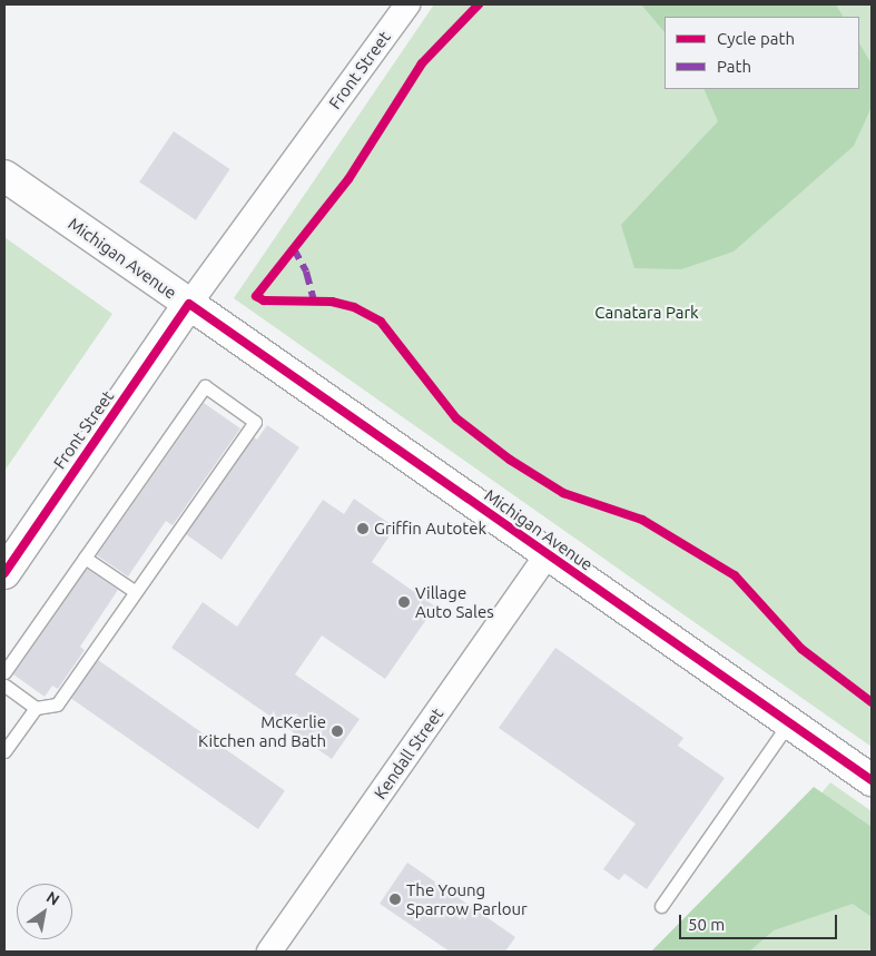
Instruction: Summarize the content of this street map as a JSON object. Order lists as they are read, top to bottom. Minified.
{"streets":{"main road":["Front Street","Michigan Avenue"],"street":["Kendall Street"]},"crossings":[["Front Street","Michigan Avenue"],["Michigan Avenue","Kendall Street"]],"parks":["Canatara Park"],"places":["Griffin Autotek","Village Auto Sales","McKerlie Kitchen and Bath","The Young Sparrow Parlour"],"legend":["Cycle path","Path"],"scale_bar":"50 m","north":"top right"}
